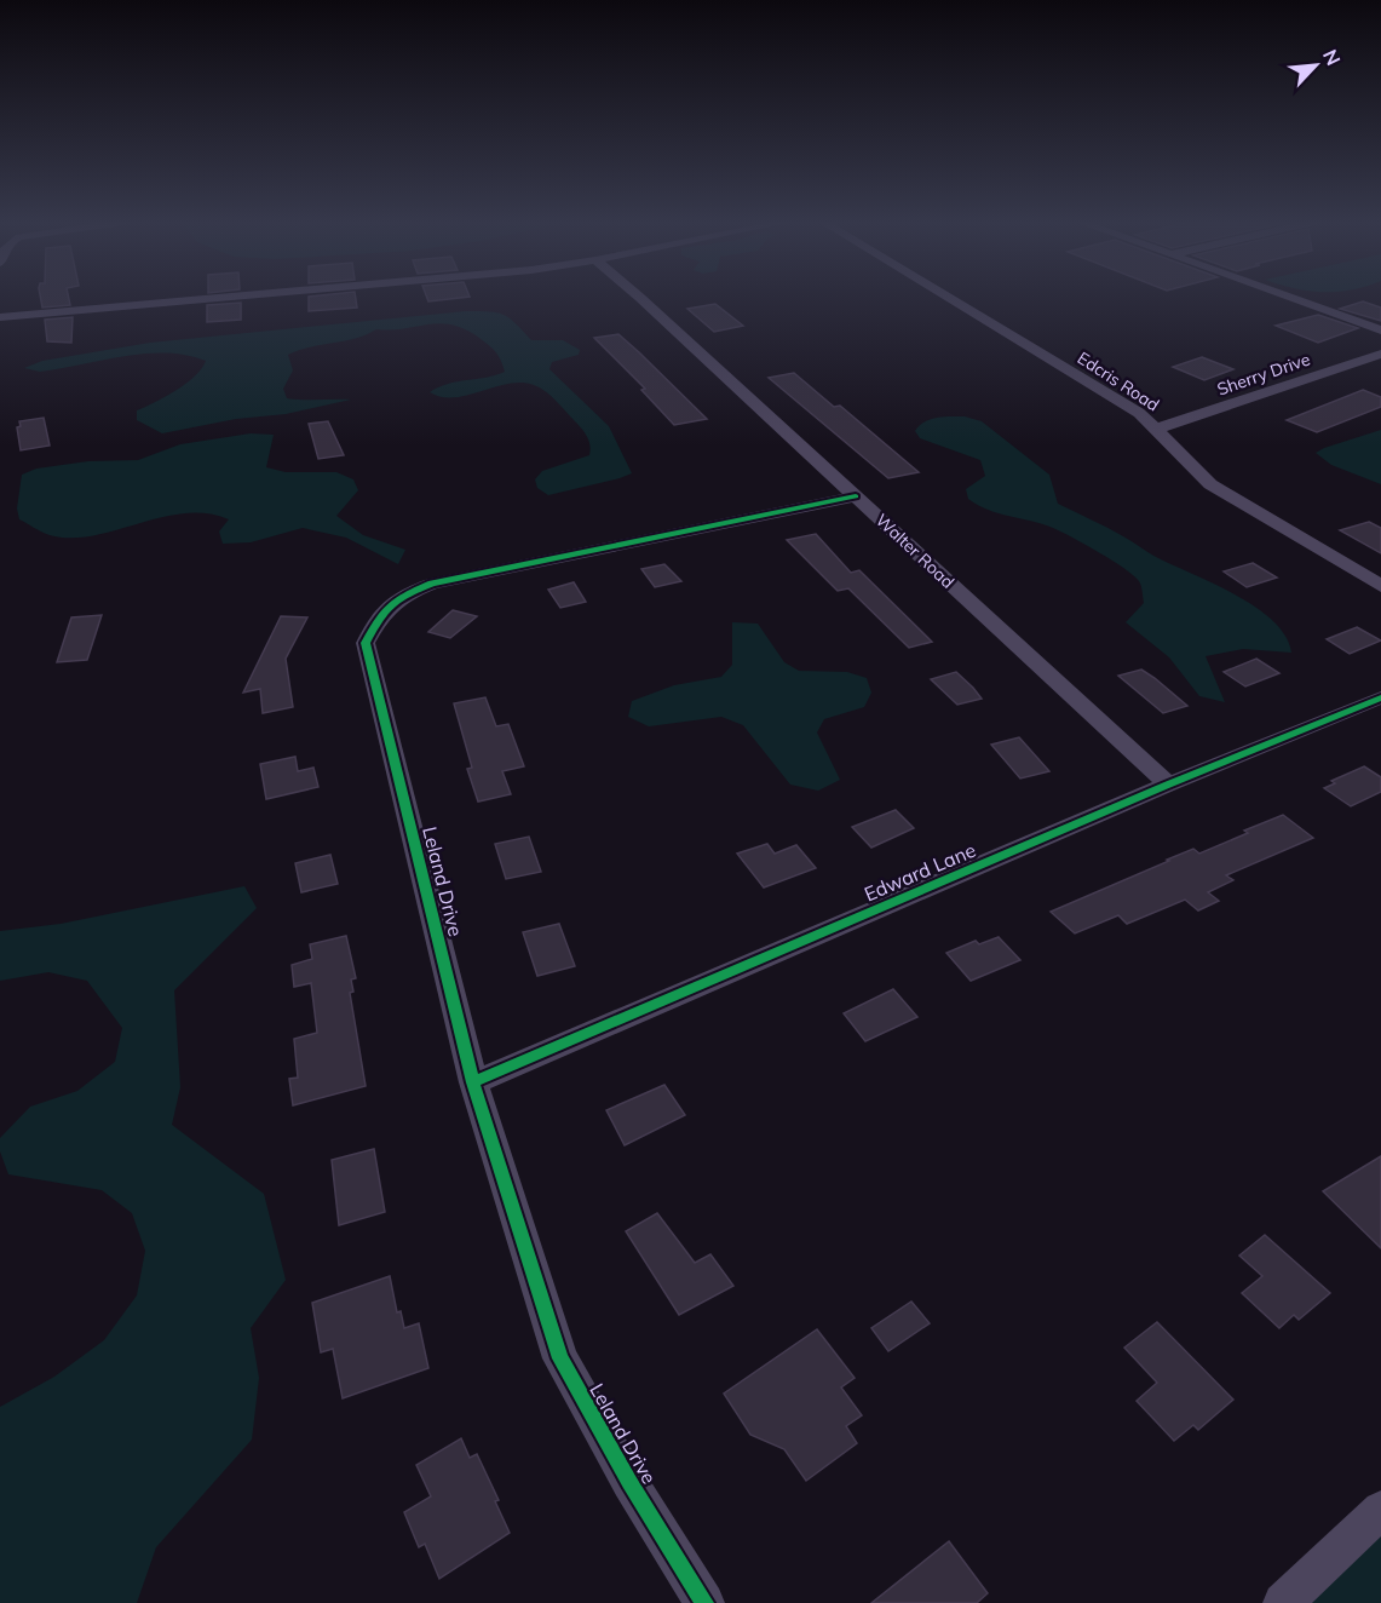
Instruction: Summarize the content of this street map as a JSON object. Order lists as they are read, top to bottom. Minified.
{"streets":{"street":["Sherry Drive","Edcris Road","Walter Road","Edward Lane","Leland Drive"]},"crossings":[["Sherry Drive","Edcris Road"],["Walter Road","Edward Lane"],["Walter Road","Leland Drive"],["Edward Lane","Leland Drive"]],"north":"top right"}
